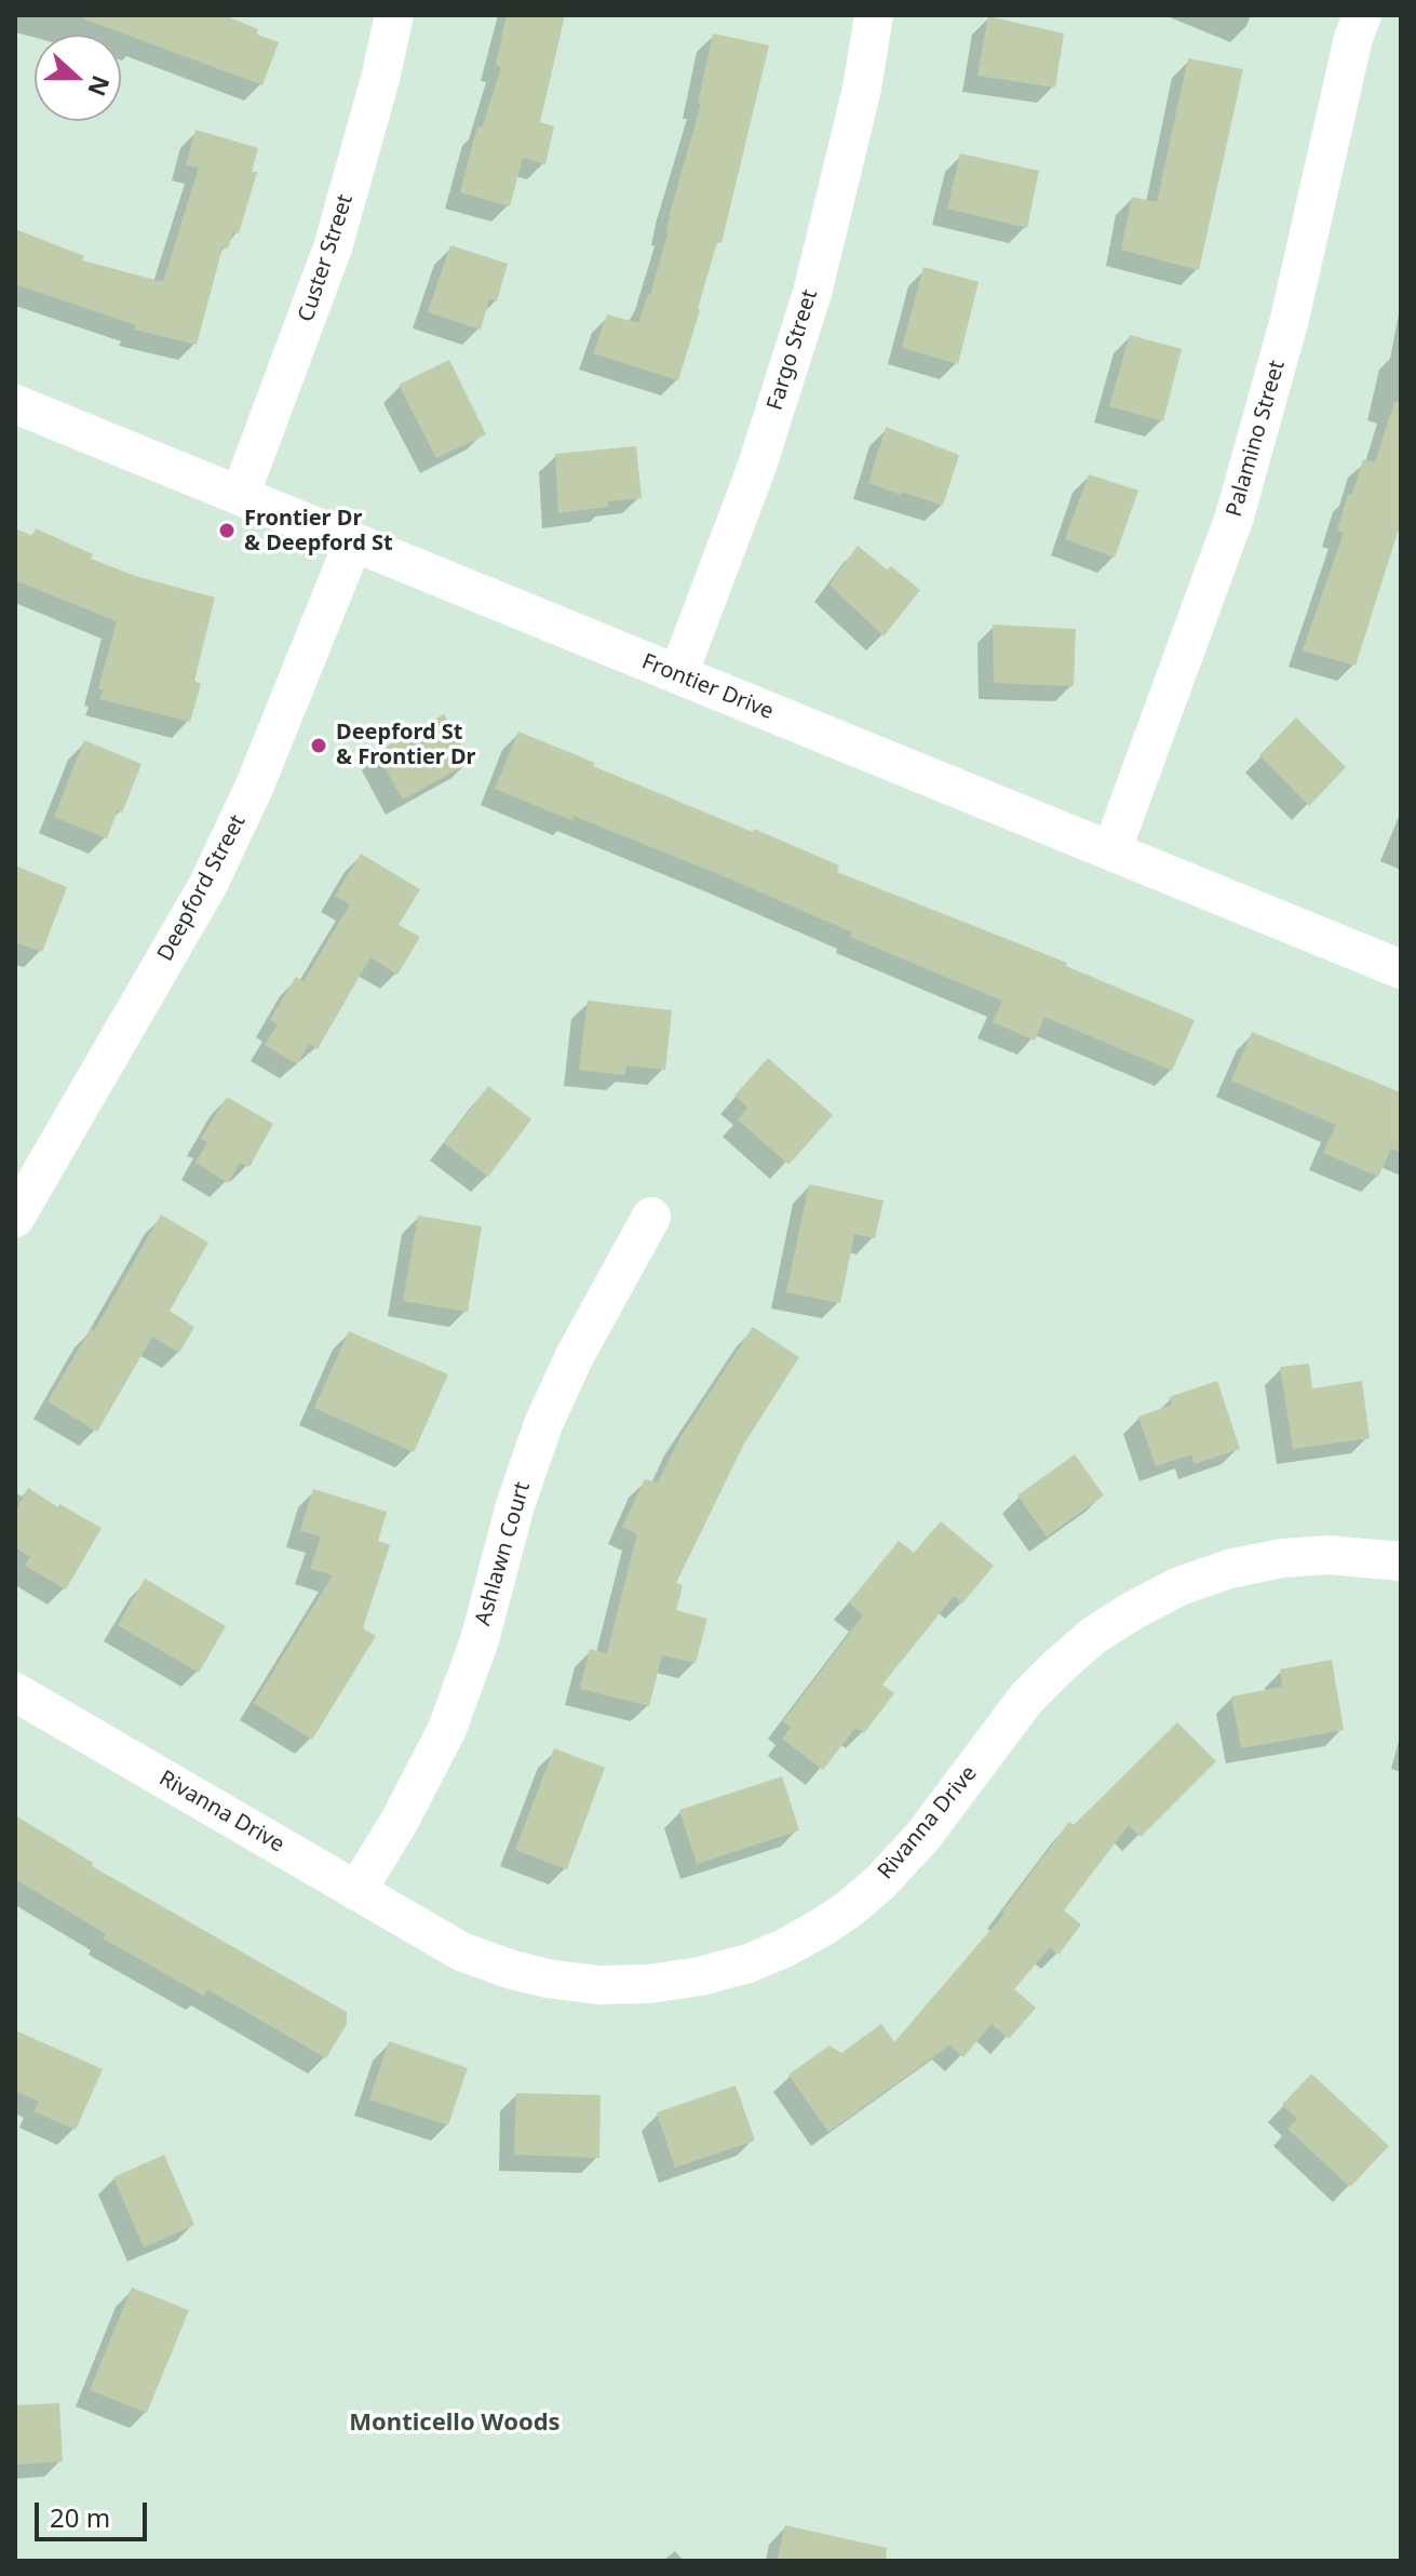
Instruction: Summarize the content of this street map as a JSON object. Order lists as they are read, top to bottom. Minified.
{"streets":{"street":["Custer Street","Fargo Street","Palamino Street","Frontier Drive","Deepford Street","Ashlawn Court","Rivanna Drive"]},"crossings":[["Custer Street","Frontier Drive"],["Fargo Street","Frontier Drive"],["Palamino Street","Frontier Drive"],["Frontier Drive","Deepford Street"],["Ashlawn Court","Rivanna Drive"]],"districts":["Monticello Woods"],"places":["Frontier Dr & Deepford St","Deepford St & Frontier Dr"],"scale_bar":"20 m","north":"right"}
